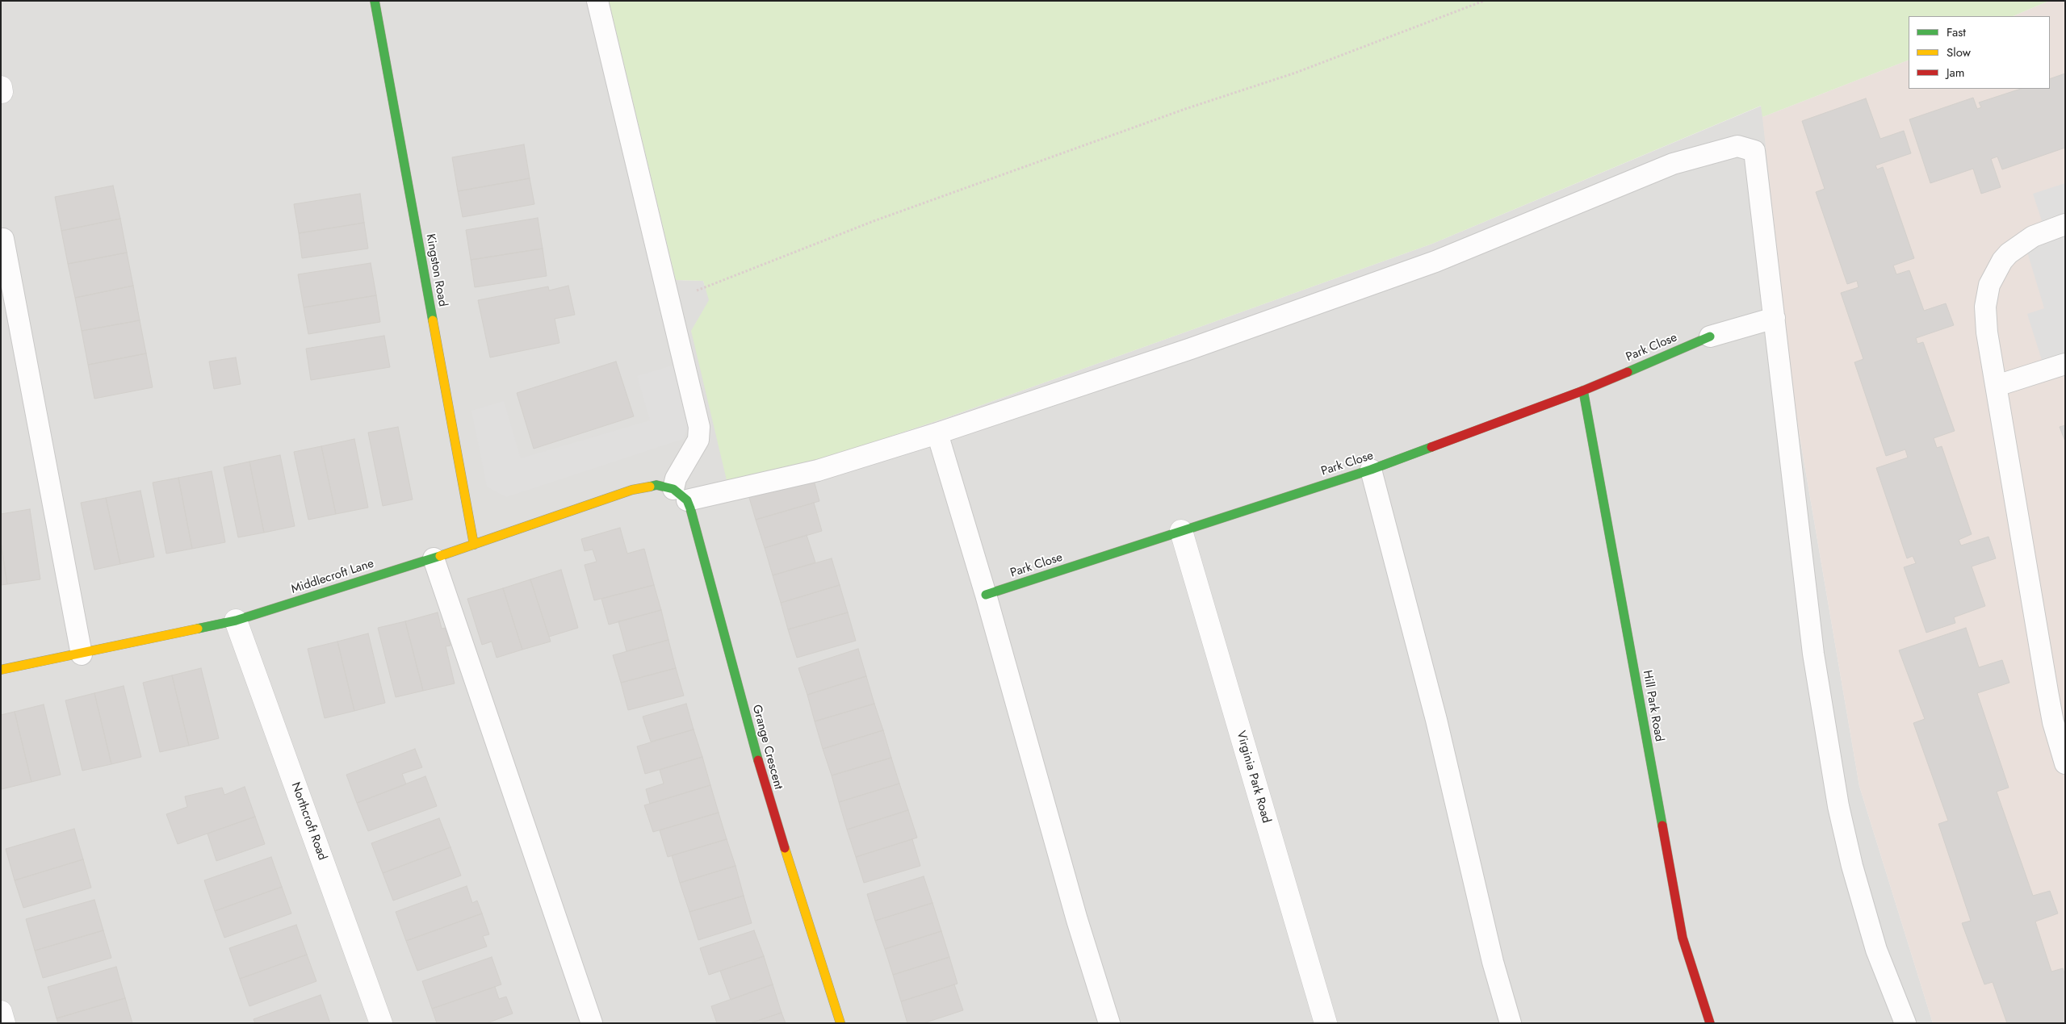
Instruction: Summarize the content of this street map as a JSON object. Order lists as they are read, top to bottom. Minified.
{"streets":{"street":["Kingston Road","Park Close","Middlecroft Lane","Hill Park Road","Grange Crescent","Virginia Park Road","Northcroft Road"]},"crossings":[["Kingston Road","Middlecroft Lane"],["Park Close","Hill Park Road"],["Park Close","Virginia Park Road"],["Middlecroft Lane","Grange Crescent"],["Middlecroft Lane","Northcroft Road"]],"legend":["Fast","Slow","Jam"]}
